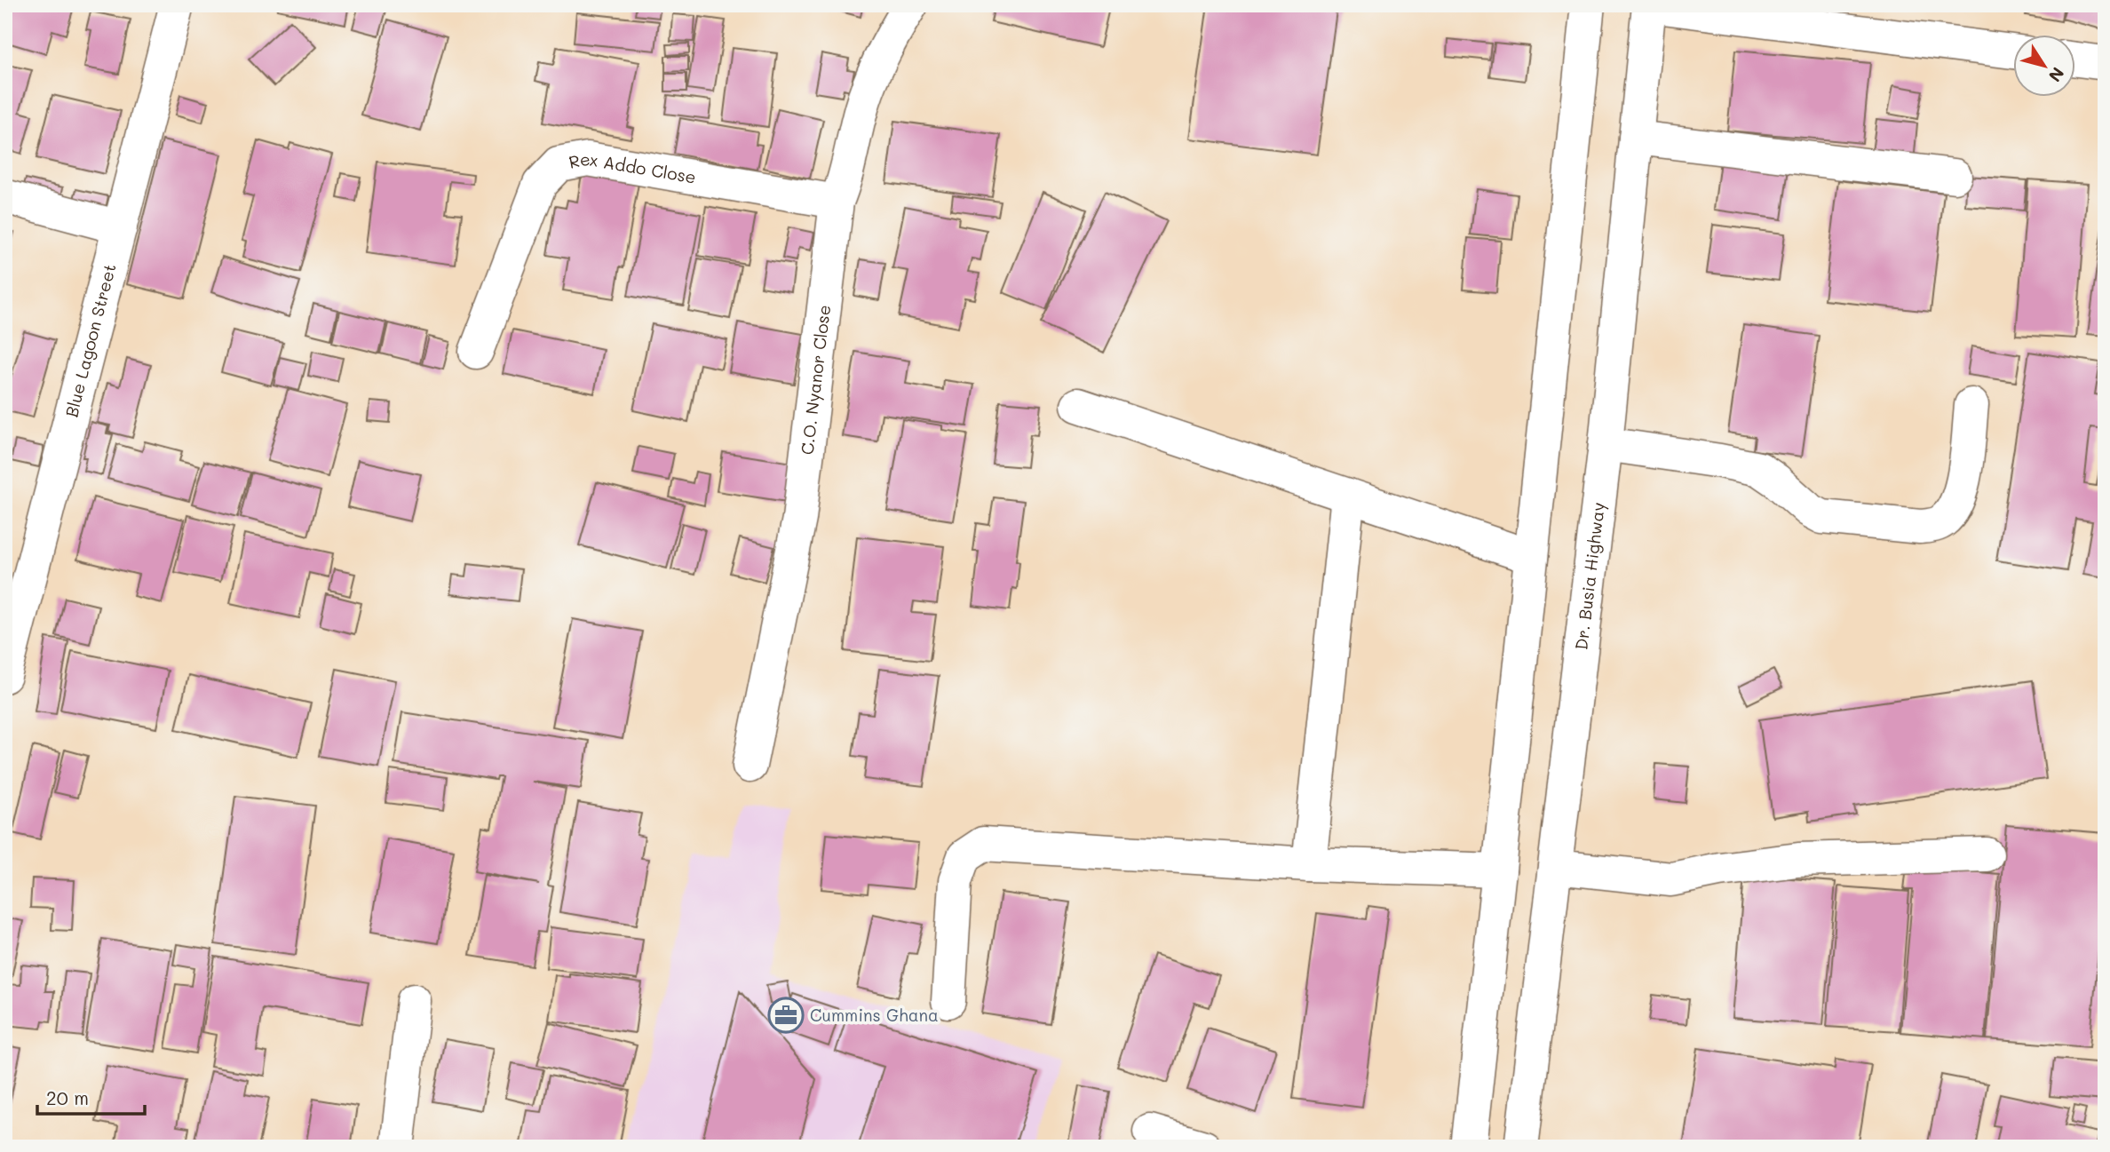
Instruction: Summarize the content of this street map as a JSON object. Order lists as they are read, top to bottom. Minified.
{"streets":{"main road":["Rex Addo Close","Blue Lagoon Street","C.O. Nyanor Close","Dr. Busia Highway"]},"crossings":[["Rex Addo Close","C.O. Nyanor Close"]],"places":{"office":["Cummins Ghana"]},"scale_bar":"20 m","north":"bottom right"}
